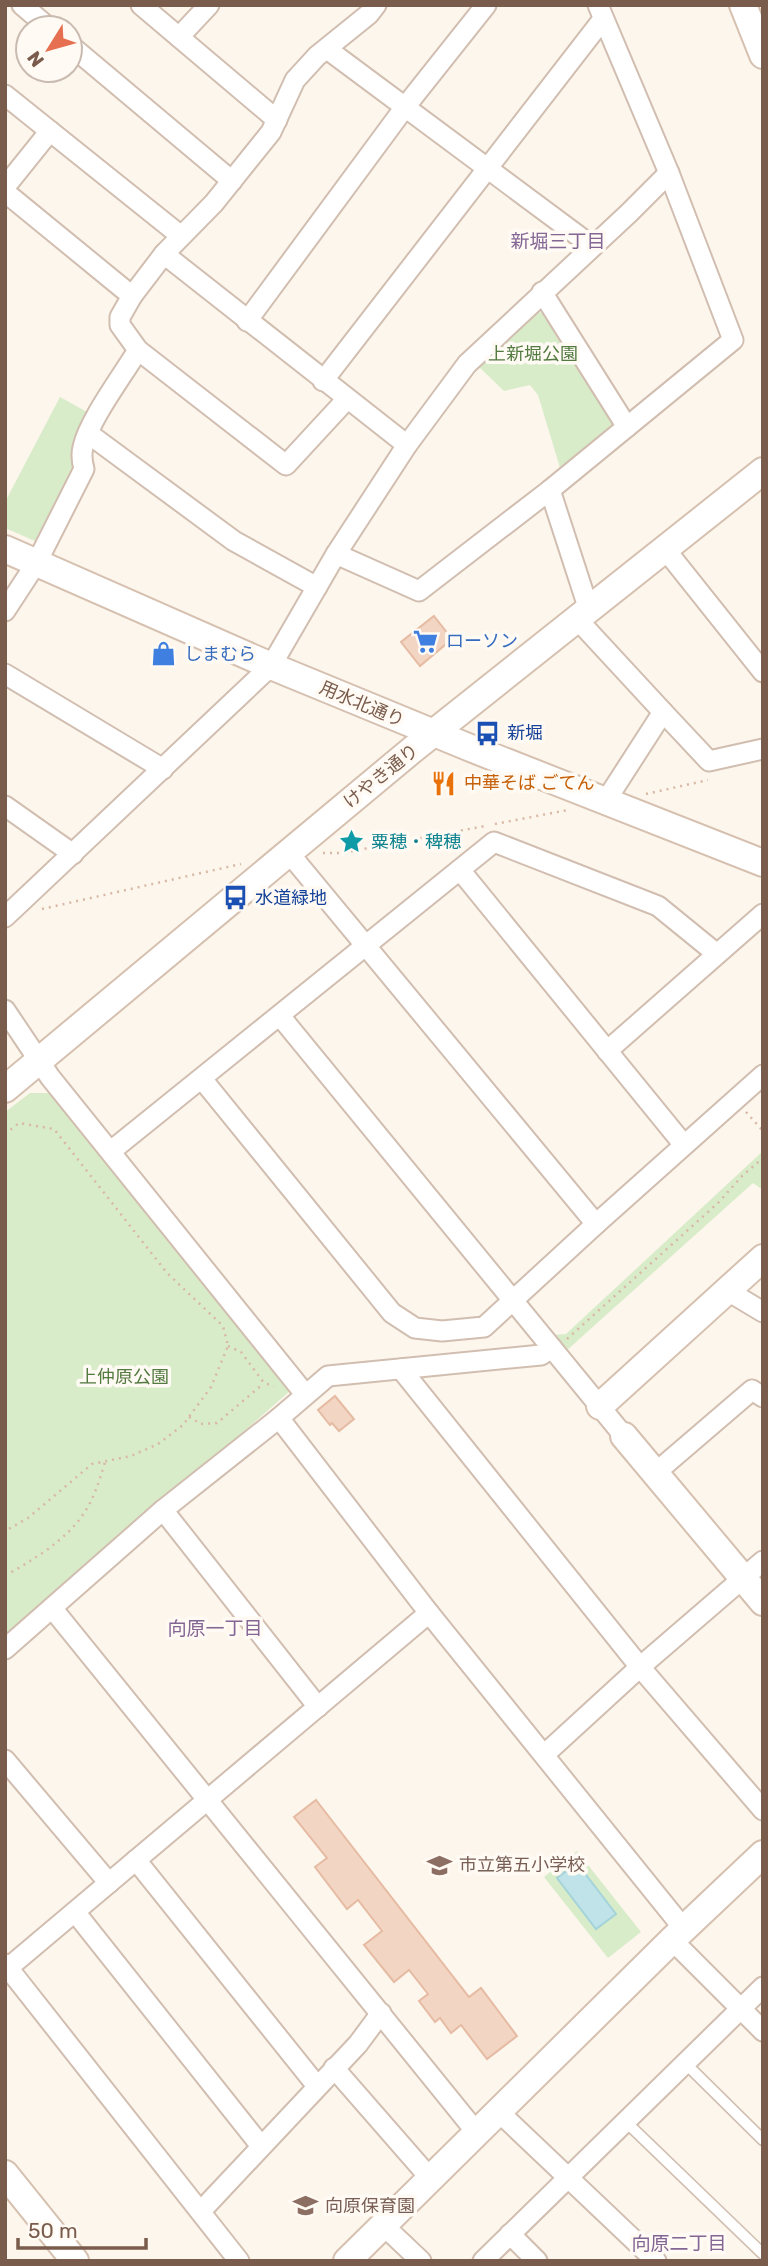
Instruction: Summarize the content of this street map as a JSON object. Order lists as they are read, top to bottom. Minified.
{"streets":{"street":["用水北通り","けやき通り"]},"crossings":[["用水北通り","けやき通り"]],"districts":["新堀三丁目","向原一丁目","向原二丁目"],"parks":["上新堀公園","上仲原公園"],"places":{"supermarket":["ローソン"],"shop":["しまむら"],"bus stop":["新堀","水道緑地"],"restaurant":["中華そば ごてん"],"place":["粟穂・稗穂"],"school or university":["市立第五小学校","向原保育園"]},"scale_bar":"50 m","north":"bottom left"}
